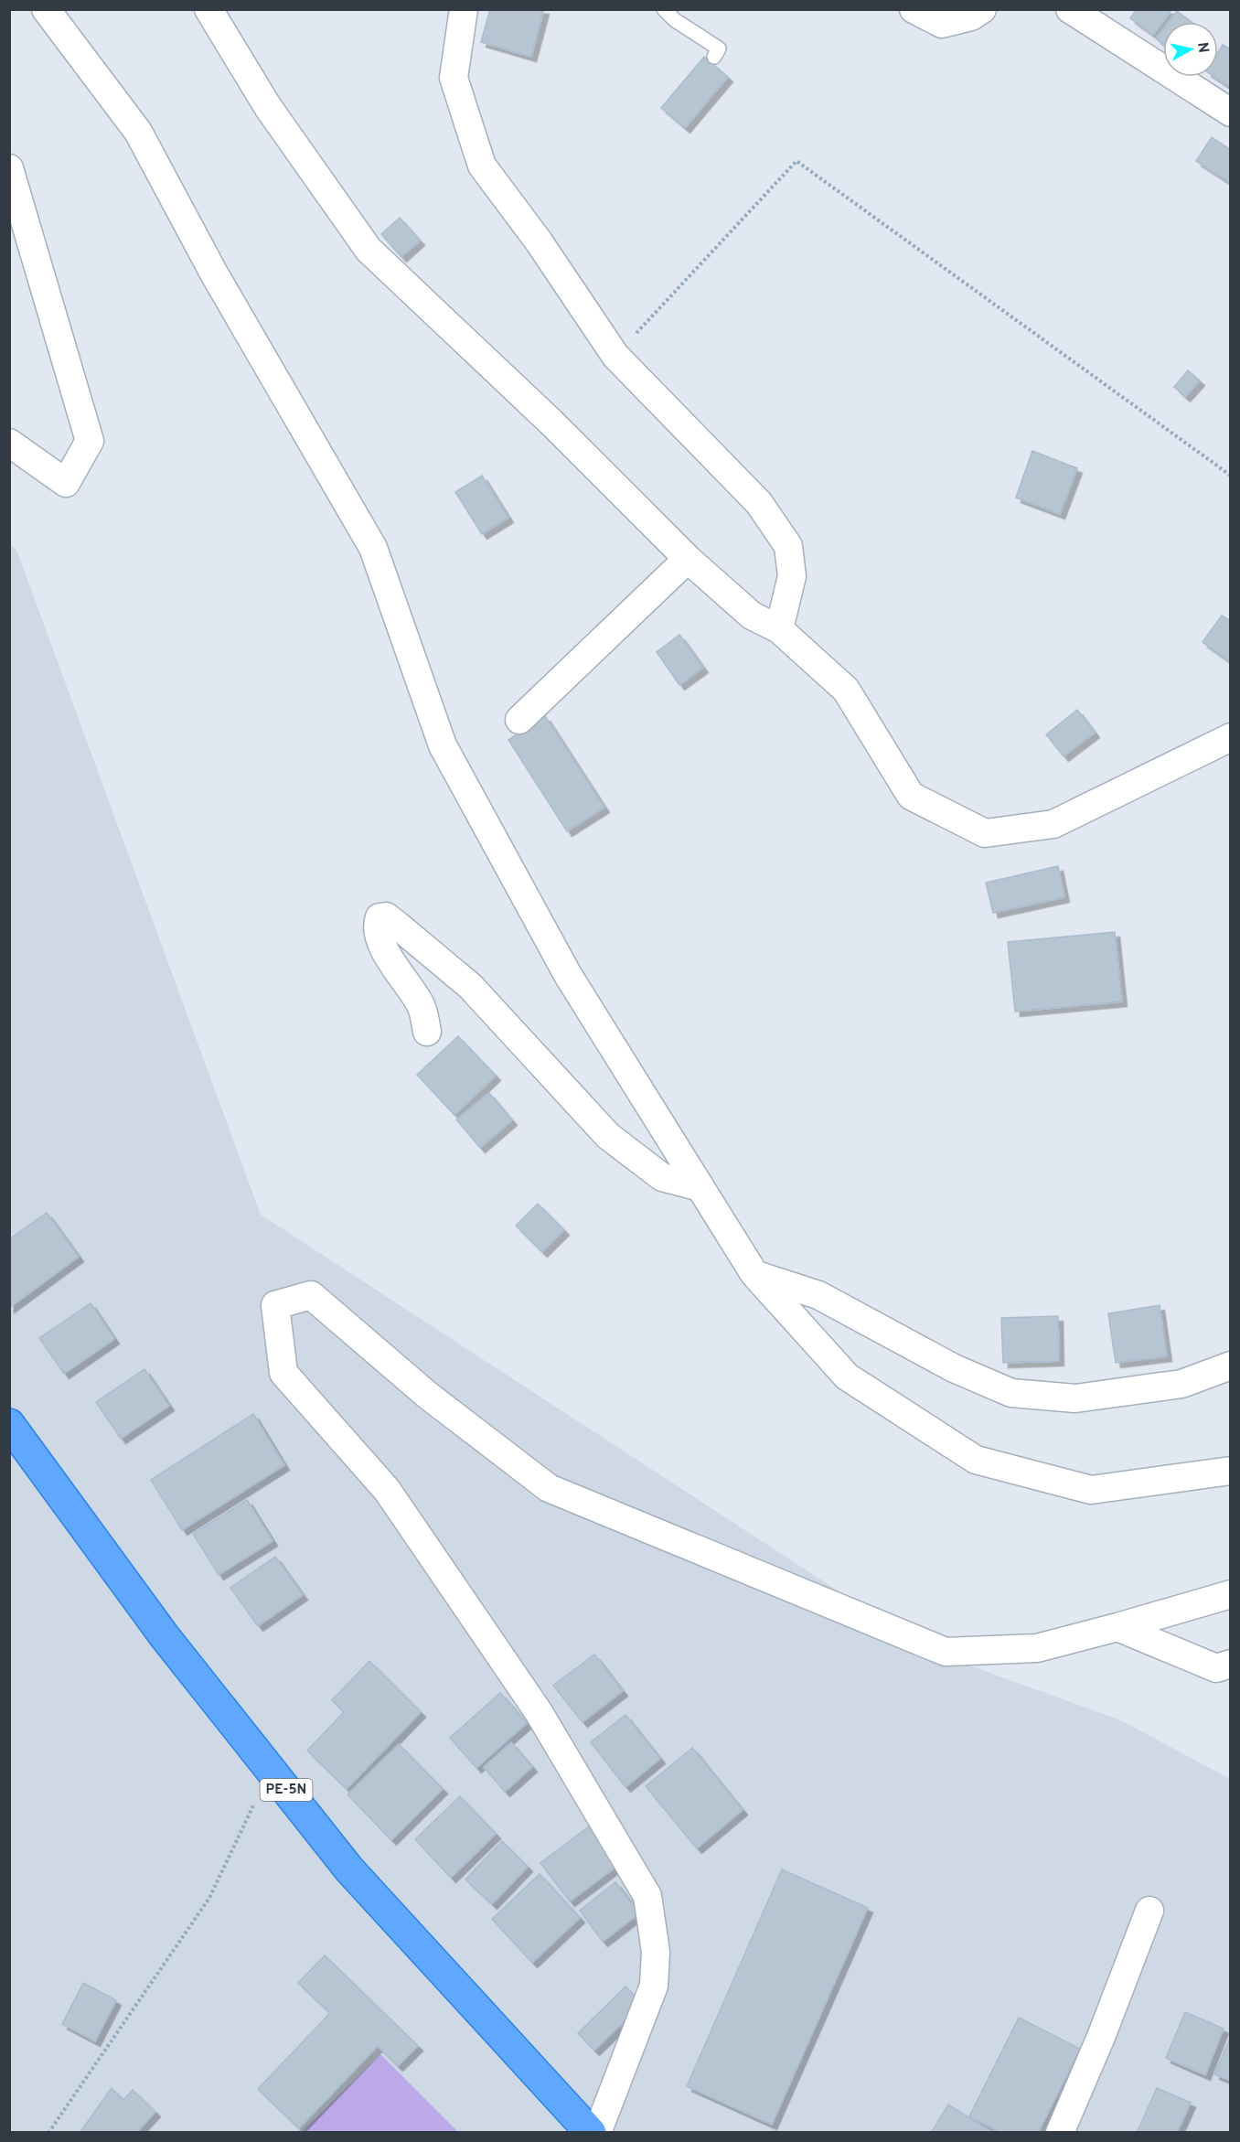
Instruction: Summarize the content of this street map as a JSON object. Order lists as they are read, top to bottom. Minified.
{"streets":{"highway":["PE-5N"]},"north":"right"}
